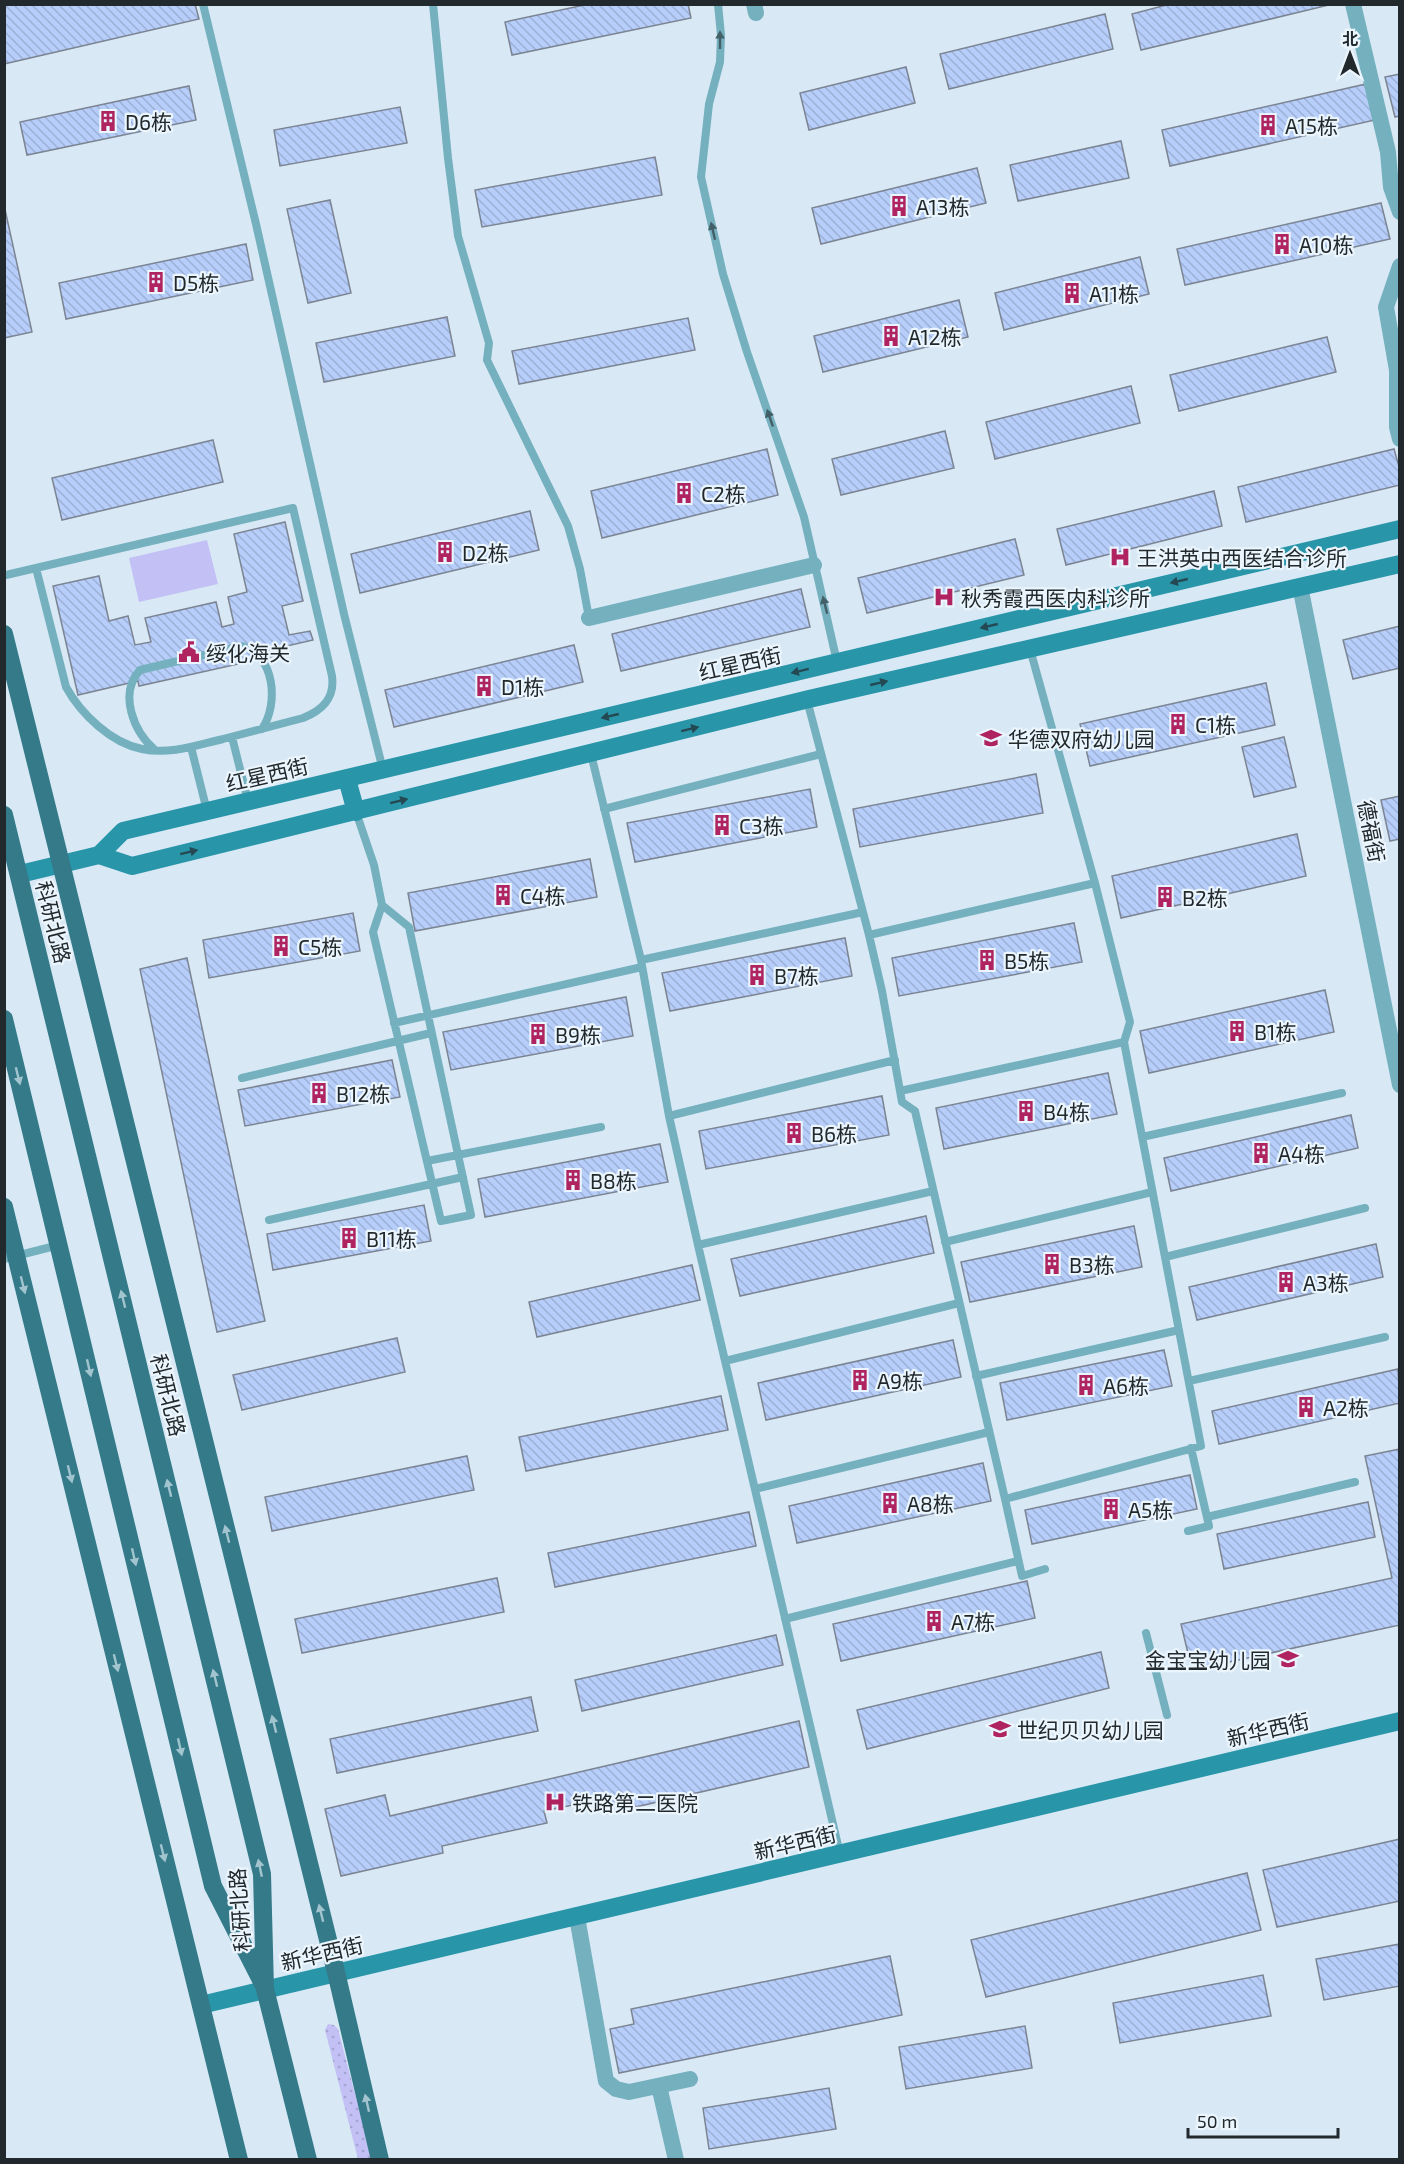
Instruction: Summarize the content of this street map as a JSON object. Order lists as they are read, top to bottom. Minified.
{"streets":{"main road":["红星西街","科研北路","新华西街"],"street":["德福街"]},"crossings":[["科研北路","新华西街"]],"places":{"building":["D6栋","A15栋","A13栋","A10栋","D5栋","A11栋","A12栋","C2栋","D2栋","D1栋","C1栋","C3栋","C4栋","B2栋","C5栋","B5栋","B7栋","B1栋","B9栋","B12栋","B4栋","B6栋","A4栋","B8栋","B11栋","B3栋","A3栋","A9栋","A6栋","A2栋","A8栋","A5栋","A7栋"],"hospital":["王洪英中西医结合诊所","秋秀霞西医内科诊所","铁路第二医院"],"public building":["绥化海关"],"school or university":["华德双府幼儿园","金宝宝幼儿园","世纪贝贝幼儿园"]},"scale_bar":"50 m","north":"top"}
